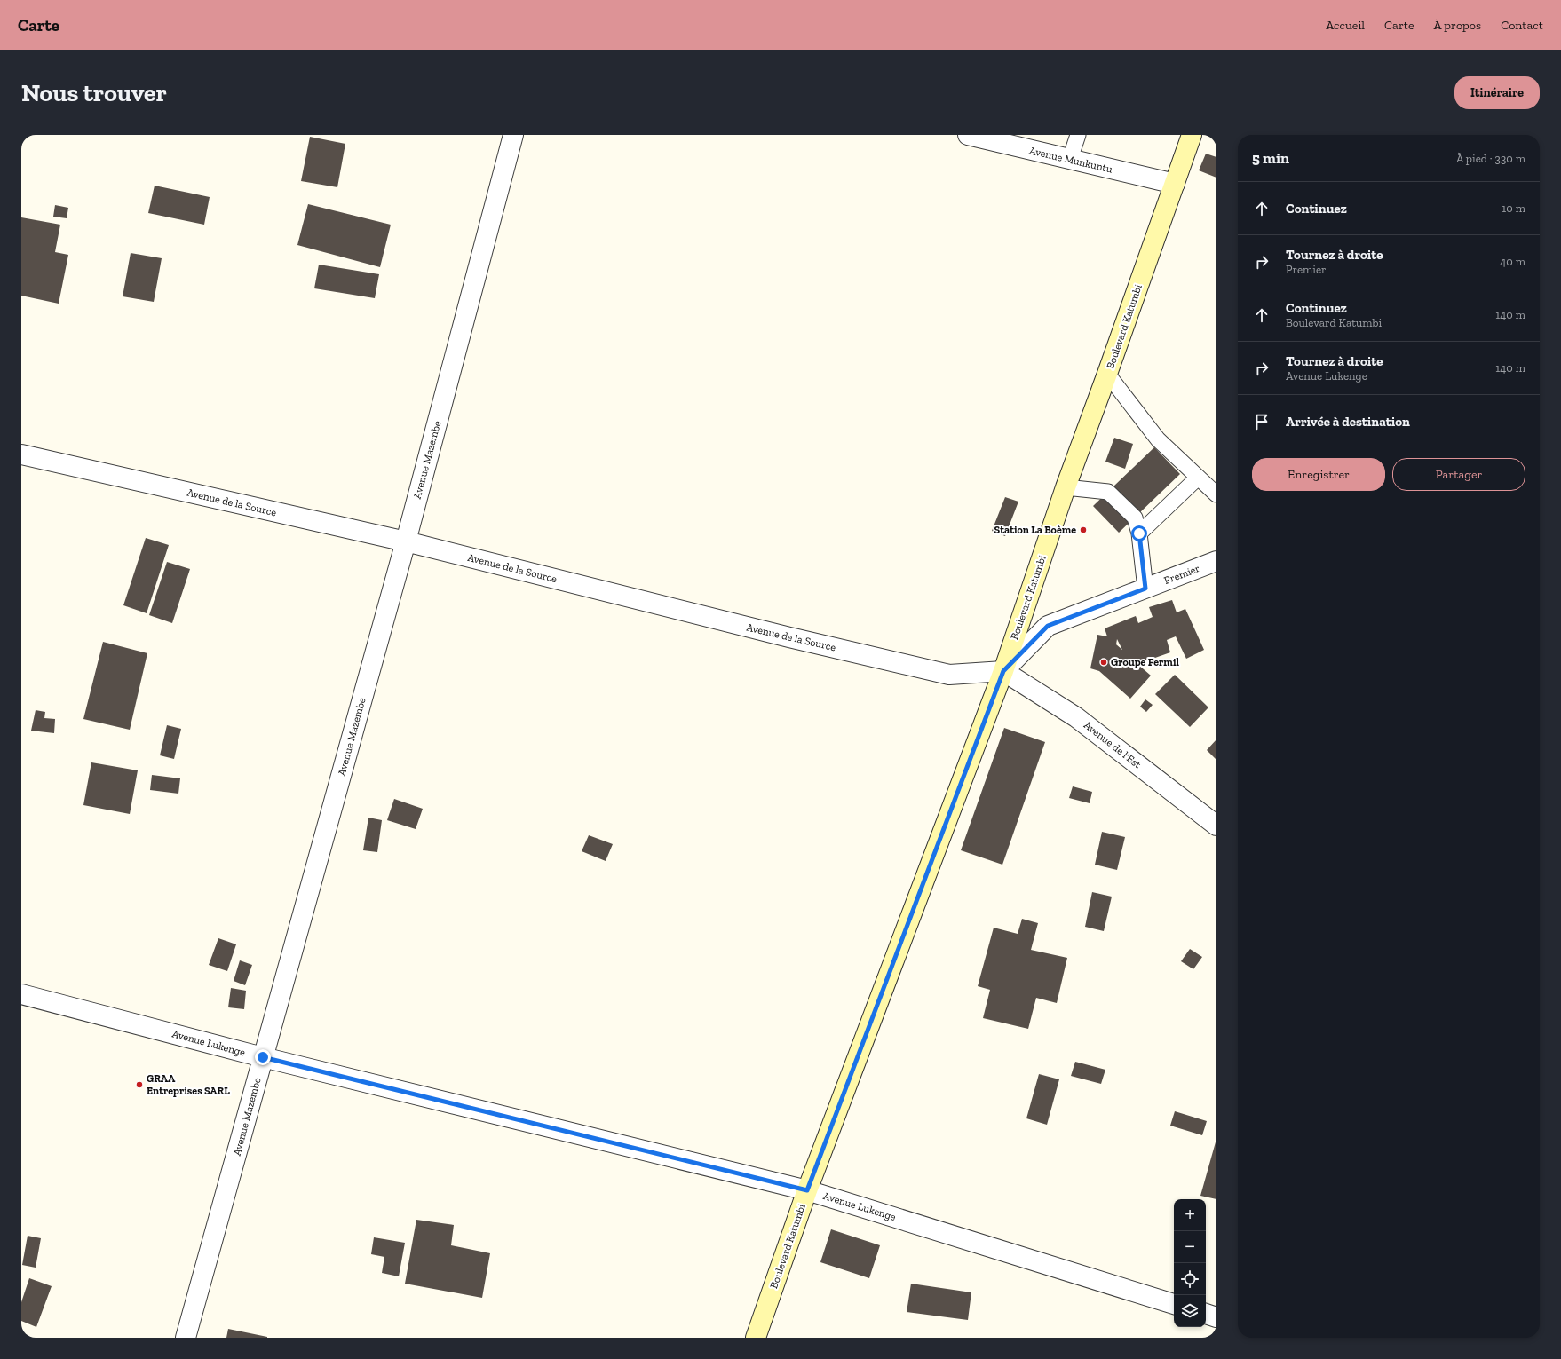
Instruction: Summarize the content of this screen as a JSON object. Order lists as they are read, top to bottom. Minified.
{"streets":{"street":["Avenue Munkuntu","Boulevard Katumbi","Avenue Mazembe","Avenue de la Source","Premier","Avenue de l'Est","Avenue Lukenge"]},"crossings":[["Avenue Munkuntu","Boulevard Katumbi"],["Boulevard Katumbi","Avenue de la Source"],["Boulevard Katumbi","Premier"],["Boulevard Katumbi","Avenue de l'Est"],["Boulevard Katumbi","Avenue Lukenge"],["Avenue Mazembe","Avenue de la Source"],["Avenue Mazembe","Avenue Lukenge"],["Avenue de la Source","Premier"],["Avenue de la Source","Avenue de l'Est"],["Premier","Avenue de l'Est"]],"places":["Station La Boème","Groupe Fermil","GRAA Entreprises SARL"],"page":{"header":"Carte","nav":["Accueil","Carte","À propos","Contact"],"buttons":["Itinéraire",["Enregistrer","Partager"]],"title":"Nous trouver","heading":["5 min","À pied · 330 m"],"list":[["Continuez","10 m"],["Tournez à droite","Premier","40 m"],["Continuez","Boulevard Katumbi","140 m"],["Tournez à droite","Avenue Lukenge","140 m"],"Arrivée à destination"],"map_buttons":["+","−"]}}
